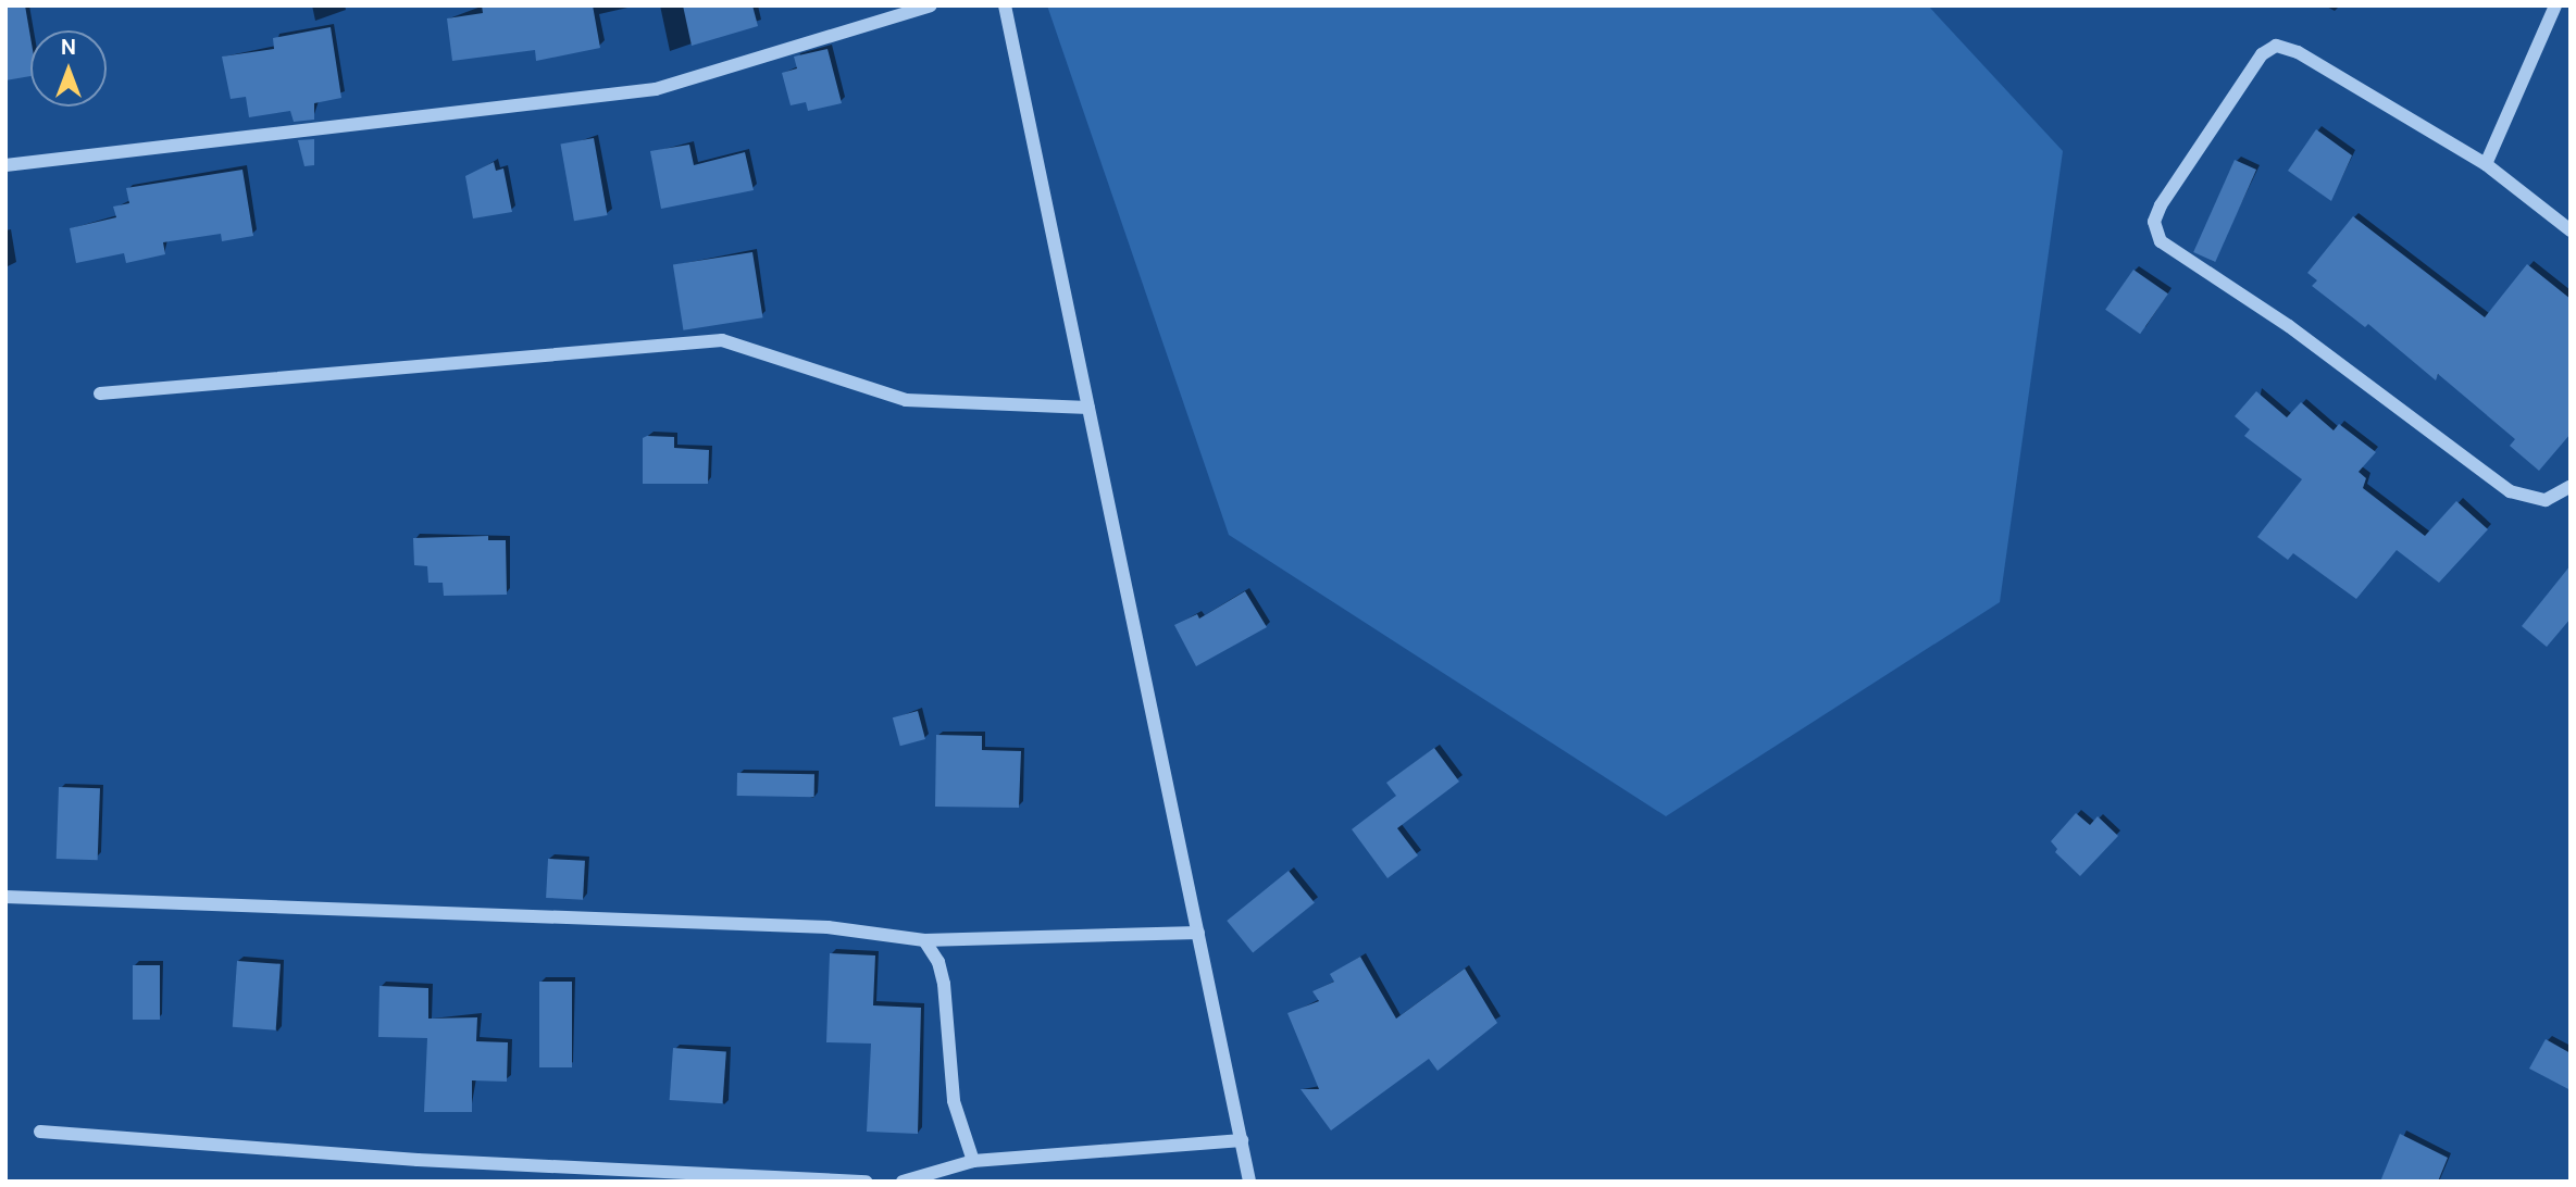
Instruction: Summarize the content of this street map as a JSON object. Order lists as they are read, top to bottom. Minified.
{"north":"top"}
